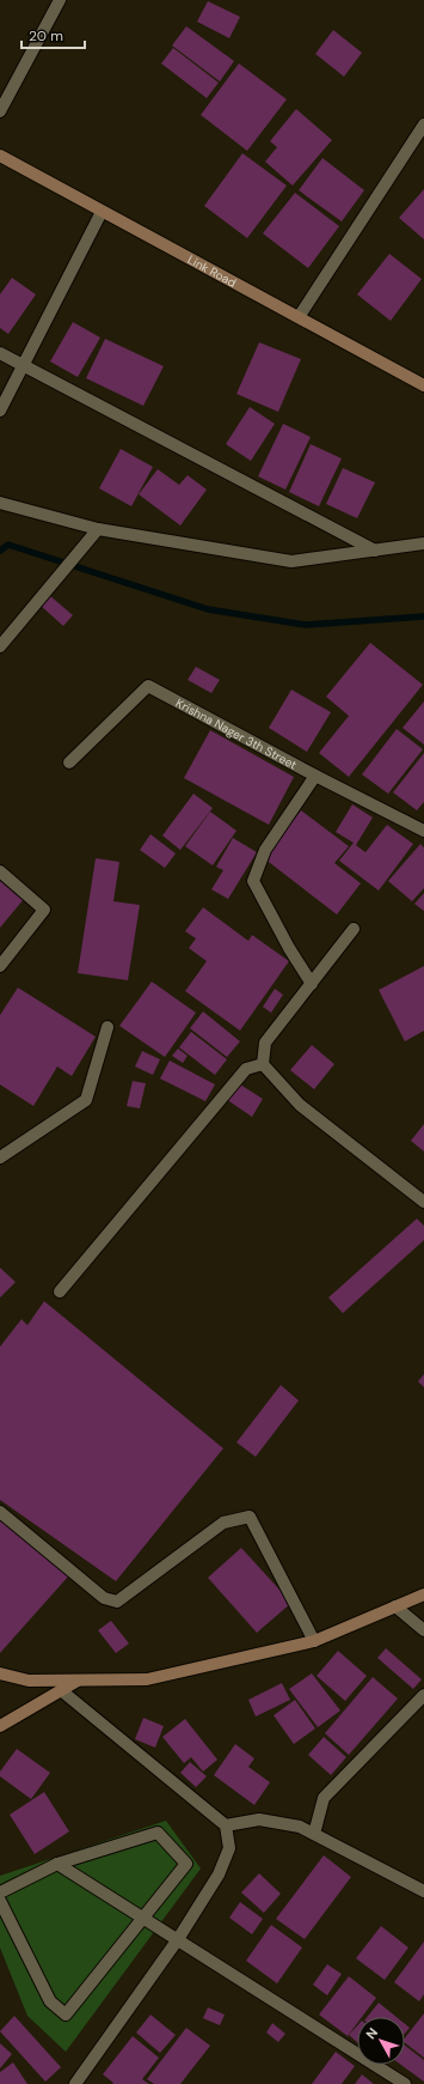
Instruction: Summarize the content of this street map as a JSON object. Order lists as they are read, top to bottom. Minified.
{"streets":{"street":["Link Road","Krishna Nager 3th Street"]},"scale_bar":"20 m","north":"top left"}
